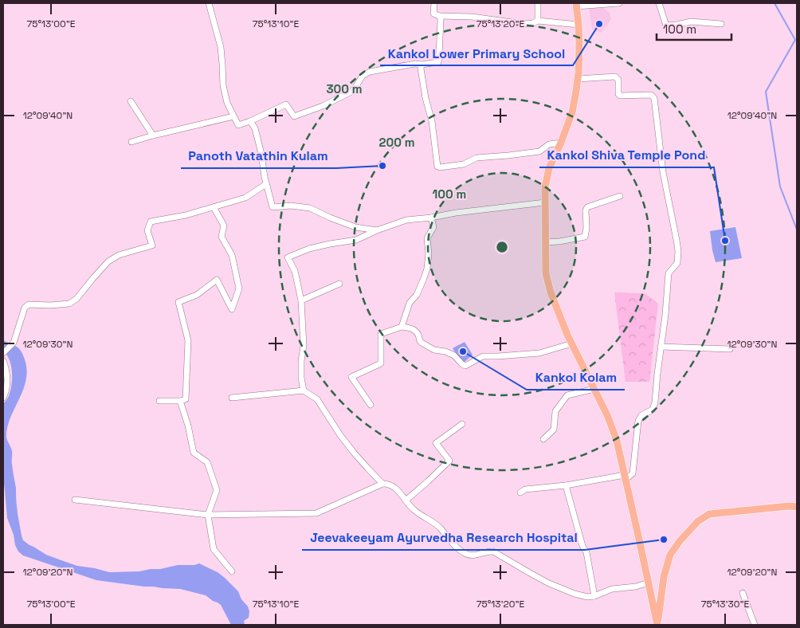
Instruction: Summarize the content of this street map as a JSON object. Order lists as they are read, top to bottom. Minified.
{"places":["Kankol Lower Primary School","Panoth Vatathin Kulam","Kankol Shiva Temple Pond","Kankol Kolam","Jeevakeeyam Ayurvedha Research Hospital"],"scale_bar":"100 m","coordinates":["75°13'00\"E","75°13'10\"E","75°13'20\"E","12°09'40\"N","12°09'30\"N","12°09'20\"N","75°13'30\"E"],"rings":["300 m","200 m","100 m"]}
